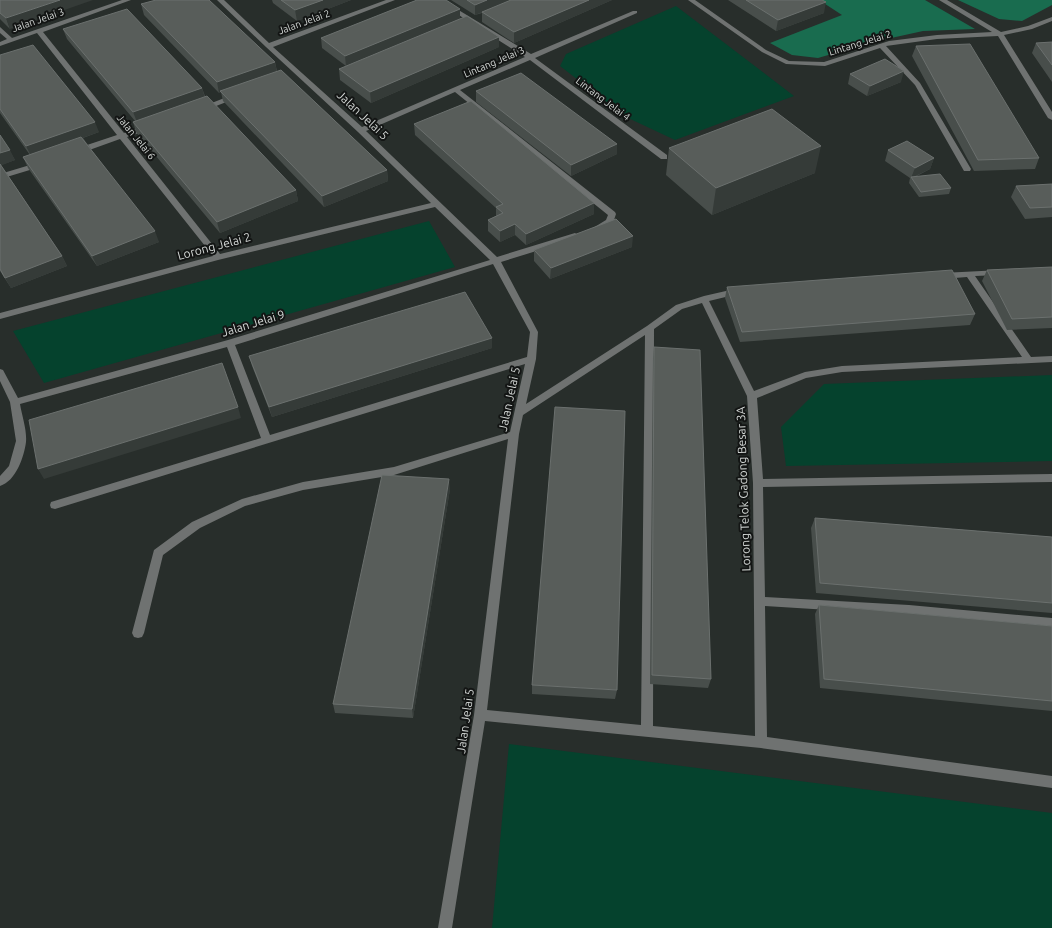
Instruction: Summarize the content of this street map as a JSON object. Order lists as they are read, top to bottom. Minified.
{"streets":{"street":["Jalan Jelai 3","Jalan Jelai 2","Lintang Jelai 2","Lintang Jelai 3","Lintang Jelai 4","Jalan Jelai 5","Jalan Jelai 6","Lorong Jelai 2","Jalan Jelai 9","Lorong Telok Gadong Besar 3A"]},"crossings":[["Jalan Jelai 3","Jalan Jelai 6"],["Jalan Jelai 2","Jalan Jelai 5"],["Lintang Jelai 3","Lintang Jelai 4"],["Lintang Jelai 3","Jalan Jelai 5"],["Lintang Jelai 3","Jalan Jelai 9"],["Jalan Jelai 5","Lorong Jelai 2"],["Jalan Jelai 5","Jalan Jelai 9"],["Jalan Jelai 6","Lorong Jelai 2"]]}
